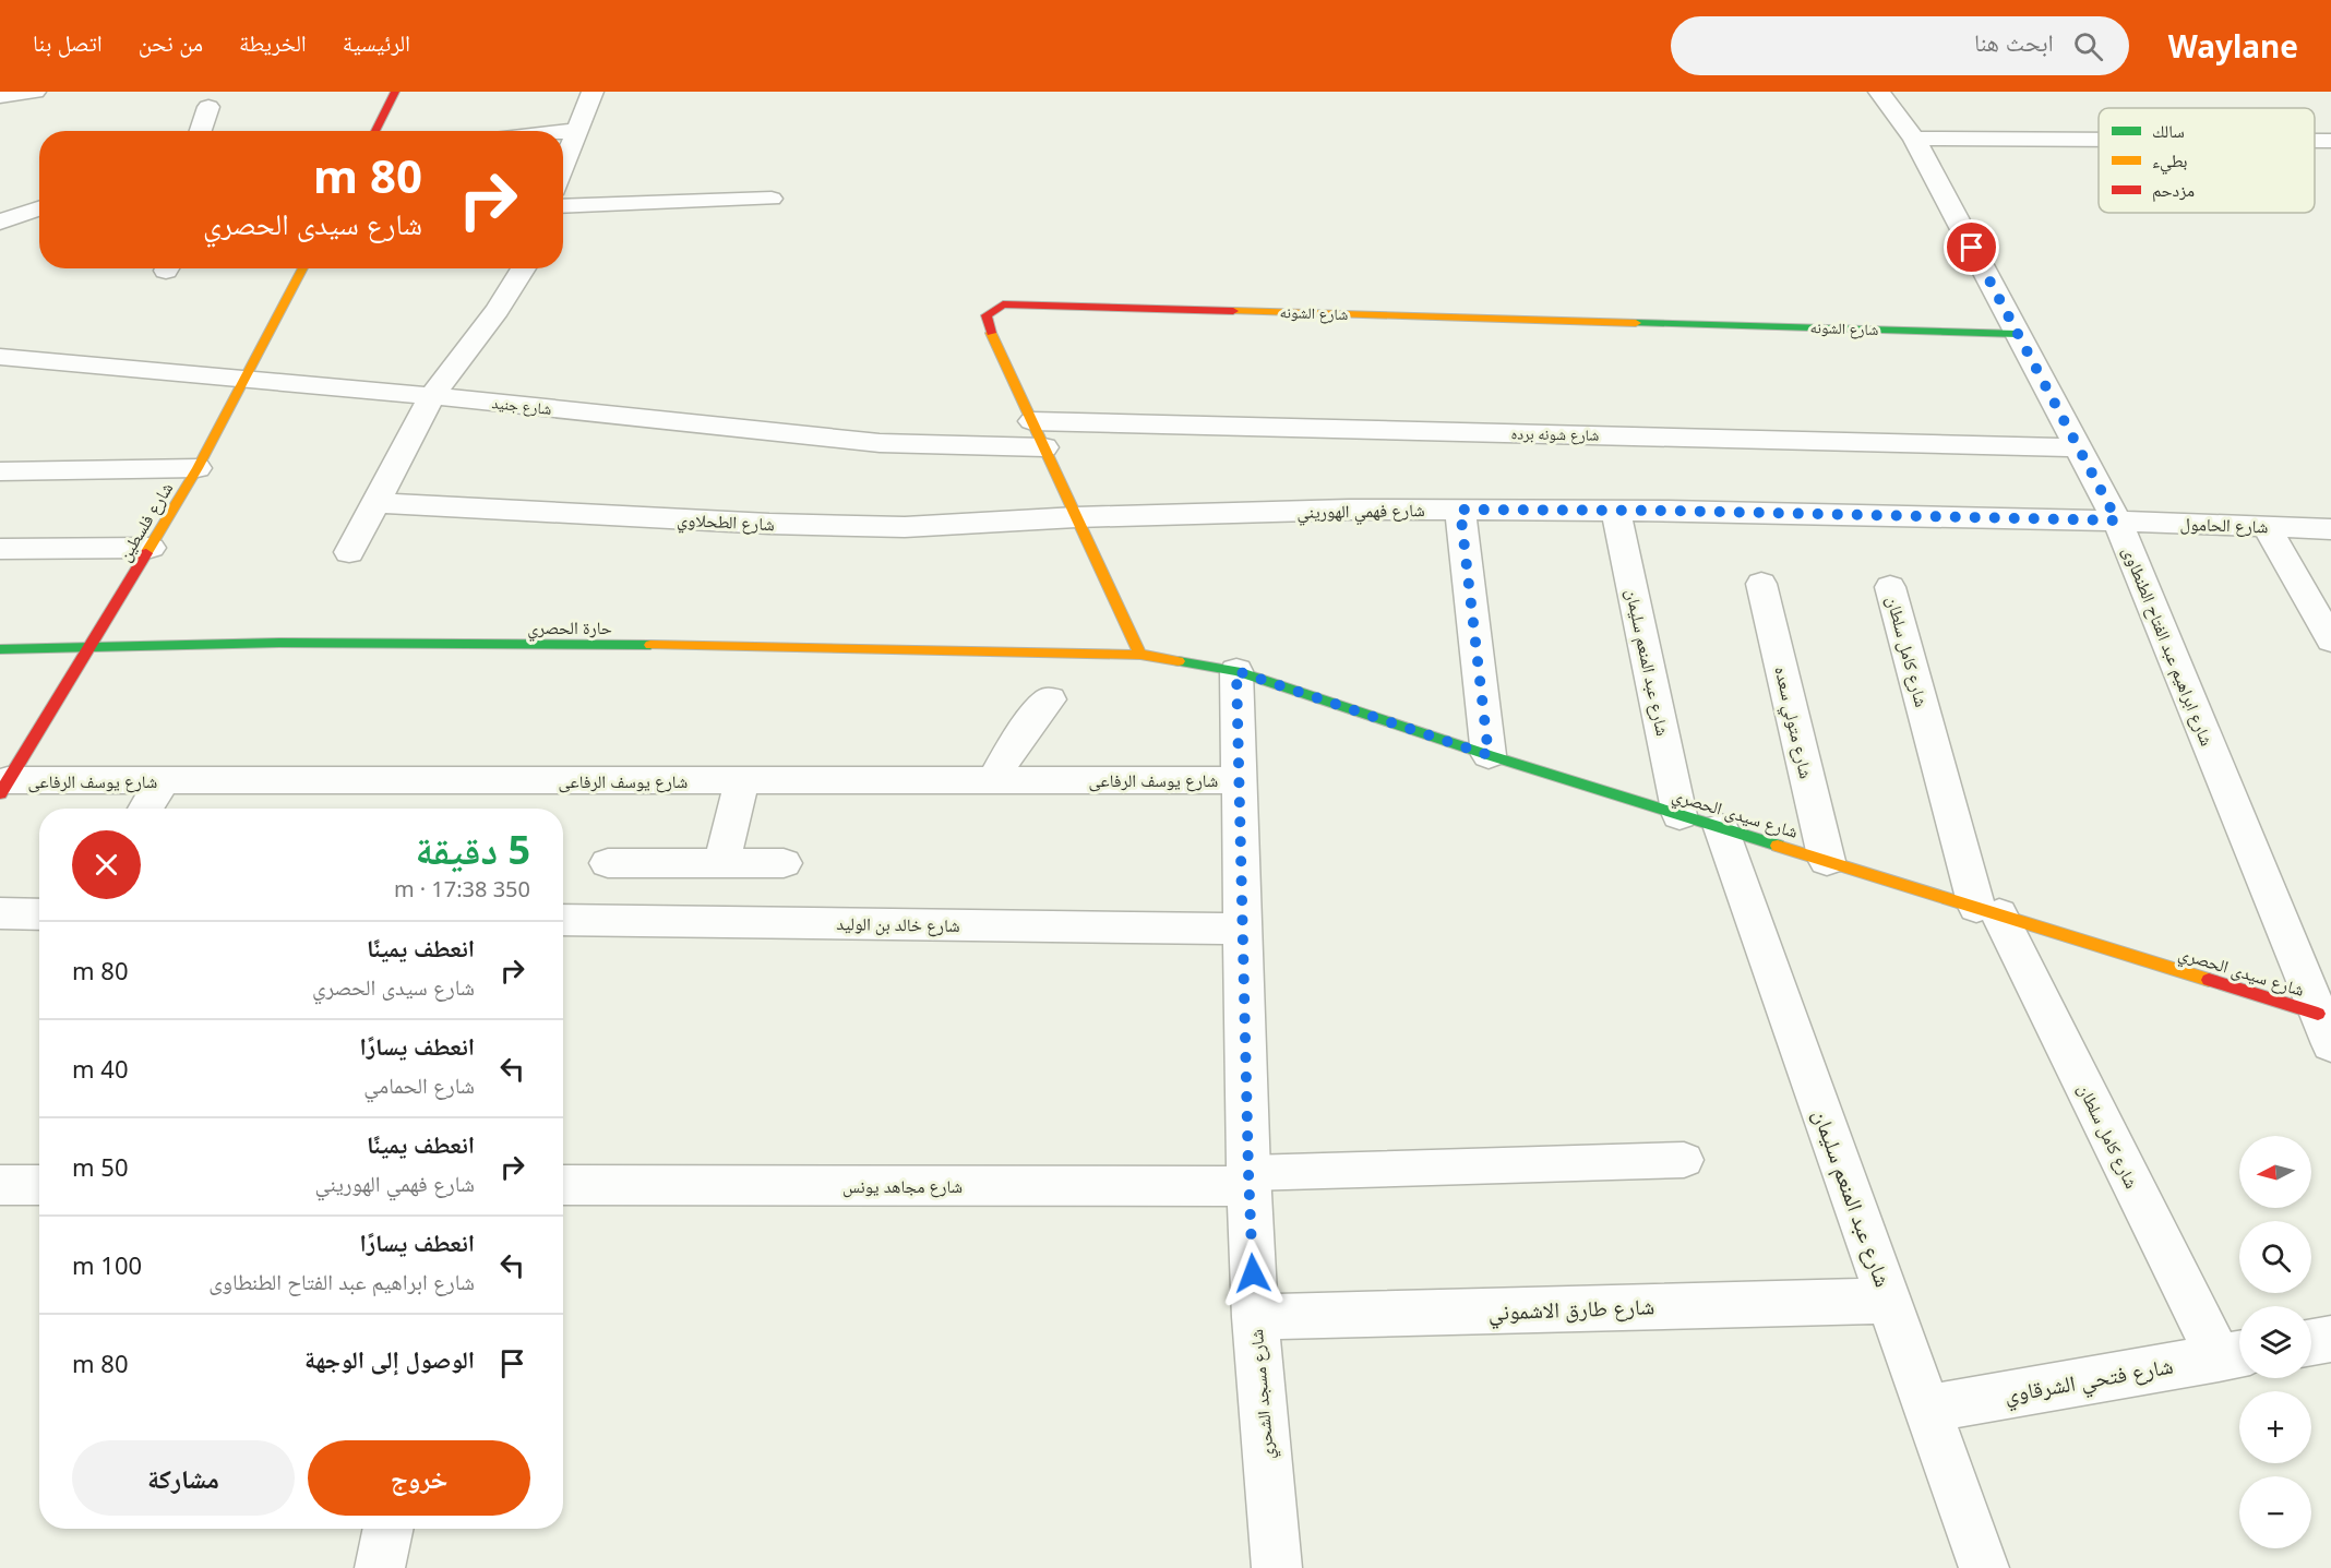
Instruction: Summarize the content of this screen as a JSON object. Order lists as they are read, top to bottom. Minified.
{"streets":{"street":["شارع الشونه","شارع جنيد","شارع شونه برده","شارع فهمي الهوريني","شارع فلسطين","شارع الطحلاوي","شارع الحامول","حارة الحصري","شارع ابراهيم عبد الفتاح الطنطاوى","شارع كامل سلطان","شارع عبد المنعم سليمان","شارع متولي سعده","شارع يوسف الرفاعى","شارع سيدى الحصري","شارع خالد بن الوليد","شارع مجاهد يونس","شارع طارق الاشموني","شارع فتحي الشرقاوي","شارع مسجد الشحري"]},"crossings":[["شارع الشونه","شارع جنيد"],["شارع الشونه","شارع شونه برده"],["شارع الشونه","شارع فهمي الهوريني"],["شارع الشونه","شارع الطحلاوي"],["شارع الشونه","حارة الحصري"],["شارع الشونه","شارع ابراهيم عبد الفتاح الطنطاوى"],["شارع الشونه","شارع سيدى الحصري"],["شارع جنيد","شارع فلسطين"],["شارع شونه برده","شارع ابراهيم عبد الفتاح الطنطاوى"],["شارع فهمي الهوريني","شارع الطحلاوي"],["شارع فهمي الهوريني","شارع الحامول"],["شارع فهمي الهوريني","شارع ابراهيم عبد الفتاح الطنطاوى"],["شارع فهمي الهوريني","شارع عبد المنعم سليمان"],["شارع فلسطين","حارة الحصري"],["شارع فلسطين","شارع يوسف الرفاعى"],["شارع الحامول","شارع ابراهيم عبد الفتاح الطنطاوى"],["حارة الحصري","شارع سيدى الحصري"],["شارع ابراهيم عبد الفتاح الطنطاوى","شارع سيدى الحصري"],["شارع كامل سلطان","شارع سيدى الحصري"],["شارع كامل سلطان","شارع فتحي الشرقاوي"],["شارع عبد المنعم سليمان","شارع سيدى الحصري"],["شارع عبد المنعم سليمان","شارع طارق الاشموني"],["شارع عبد المنعم سليمان","شارع فتحي الشرقاوي"],["شارع متولي سعده","شارع سيدى الحصري"],["شارع يوسف الرفاعى","شارع مسجد الشحري"],["شارع سيدى الحصري","شارع مسجد الشحري"],["شارع خالد بن الوليد","شارع مسجد الشحري"],["شارع مجاهد يونس","شارع مسجد الشحري"],["شارع طارق الاشموني","شارع مسجد الشحري"]],"legend":["سالك","بطيء","مزدحم"],"north":"left","page":{"header":"Waylane","search":"ابحث هنا","nav":["الرئيسية","الخريطة","من نحن","اتصل بنا"],"turn":["80 m","شارع سيدى الحصري"],"heading":["5 دقيقة","350 m · 17:38"],"list":[{"name":"انعطف يمينًا","note":"شارع سيدى الحصري","value":"80 m"},{"name":"انعطف يسارًا","note":"شارع الحمامي","value":"40 m"},{"name":"انعطف يمينًا","note":"شارع فهمي الهوريني","value":"50 m"},{"name":"انعطف يسارًا","note":"شارع ابراهيم عبد الفتاح الطنطاوى","value":"100 m"},{"name":"الوصول إلى الوجهة","value":"80 m"}],"map_buttons":["+","−"],"buttons":["خروج","مشاركة"]}}
